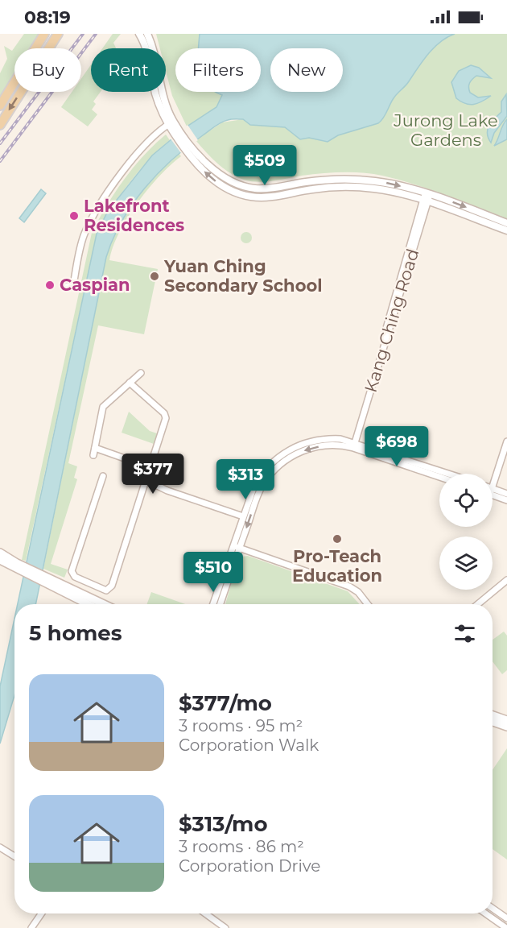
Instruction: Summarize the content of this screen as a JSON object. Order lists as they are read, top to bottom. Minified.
{"streets":{"street":["Kang Ching Road"]},"parks":["Jurong Lake Gardens"],"places":["Lakefront Residences","Yuan Ching Secondary School","Caspian","Pro-Teach Education"],"page":{"status":"08:19","chip":["Buy","Rent","Filters","New"],"price":["$509","$698","$377","$313","$510"],"heading":"5 homes","list":[{"name":"$377/mo","note":"3 rooms · 95 m² · Corporation Walk"},{"name":"$313/mo","note":"3 rooms · 86 m² · Corporation Drive"}]}}
